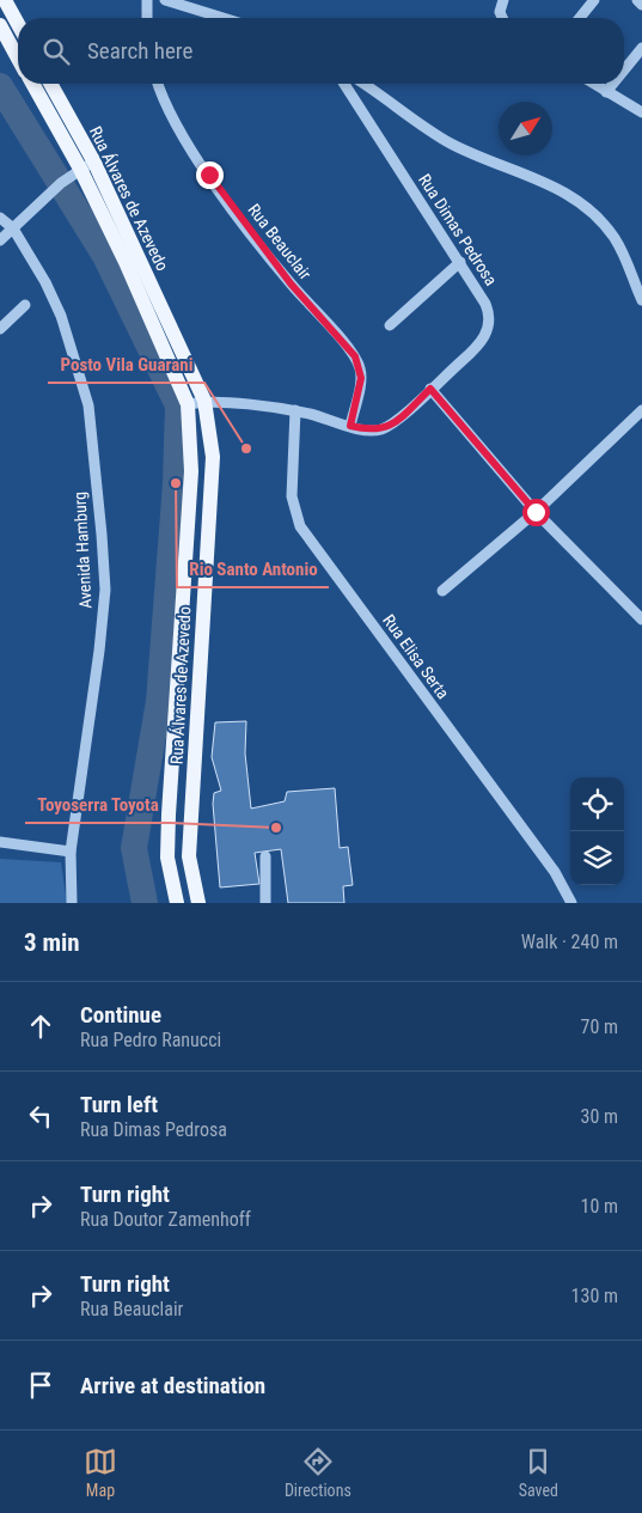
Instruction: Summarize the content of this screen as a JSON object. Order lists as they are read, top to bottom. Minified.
{"streets":{"main road":["Rua Álvares de Azevedo"],"street":["Rua Dimas Pedrosa","Rua Beauclair","Avenida Hamburg","Rua Elisa Serta"]},"crossings":[["Rua Álvares de Azevedo","Rua Dimas Pedrosa"],["Rua Dimas Pedrosa","Rua Beauclair"],["Rua Dimas Pedrosa","Rua Elisa Serta"]],"places":["Posto Vila Guarani","Rio Santo Antonio","Toyoserra Toyota"],"north":"top right","page":{"search":"Search here","heading":["3 min","Walk · 240 m"],"list":[["Continue","Rua Pedro Ranucci","70 m"],["Turn left","Rua Dimas Pedrosa","30 m"],["Turn right","Rua Doutor Zamenhoff","10 m"],["Turn right","Rua Beauclair","130 m"],"Arrive at destination"],"nav":["Map","Directions","Saved"]}}
